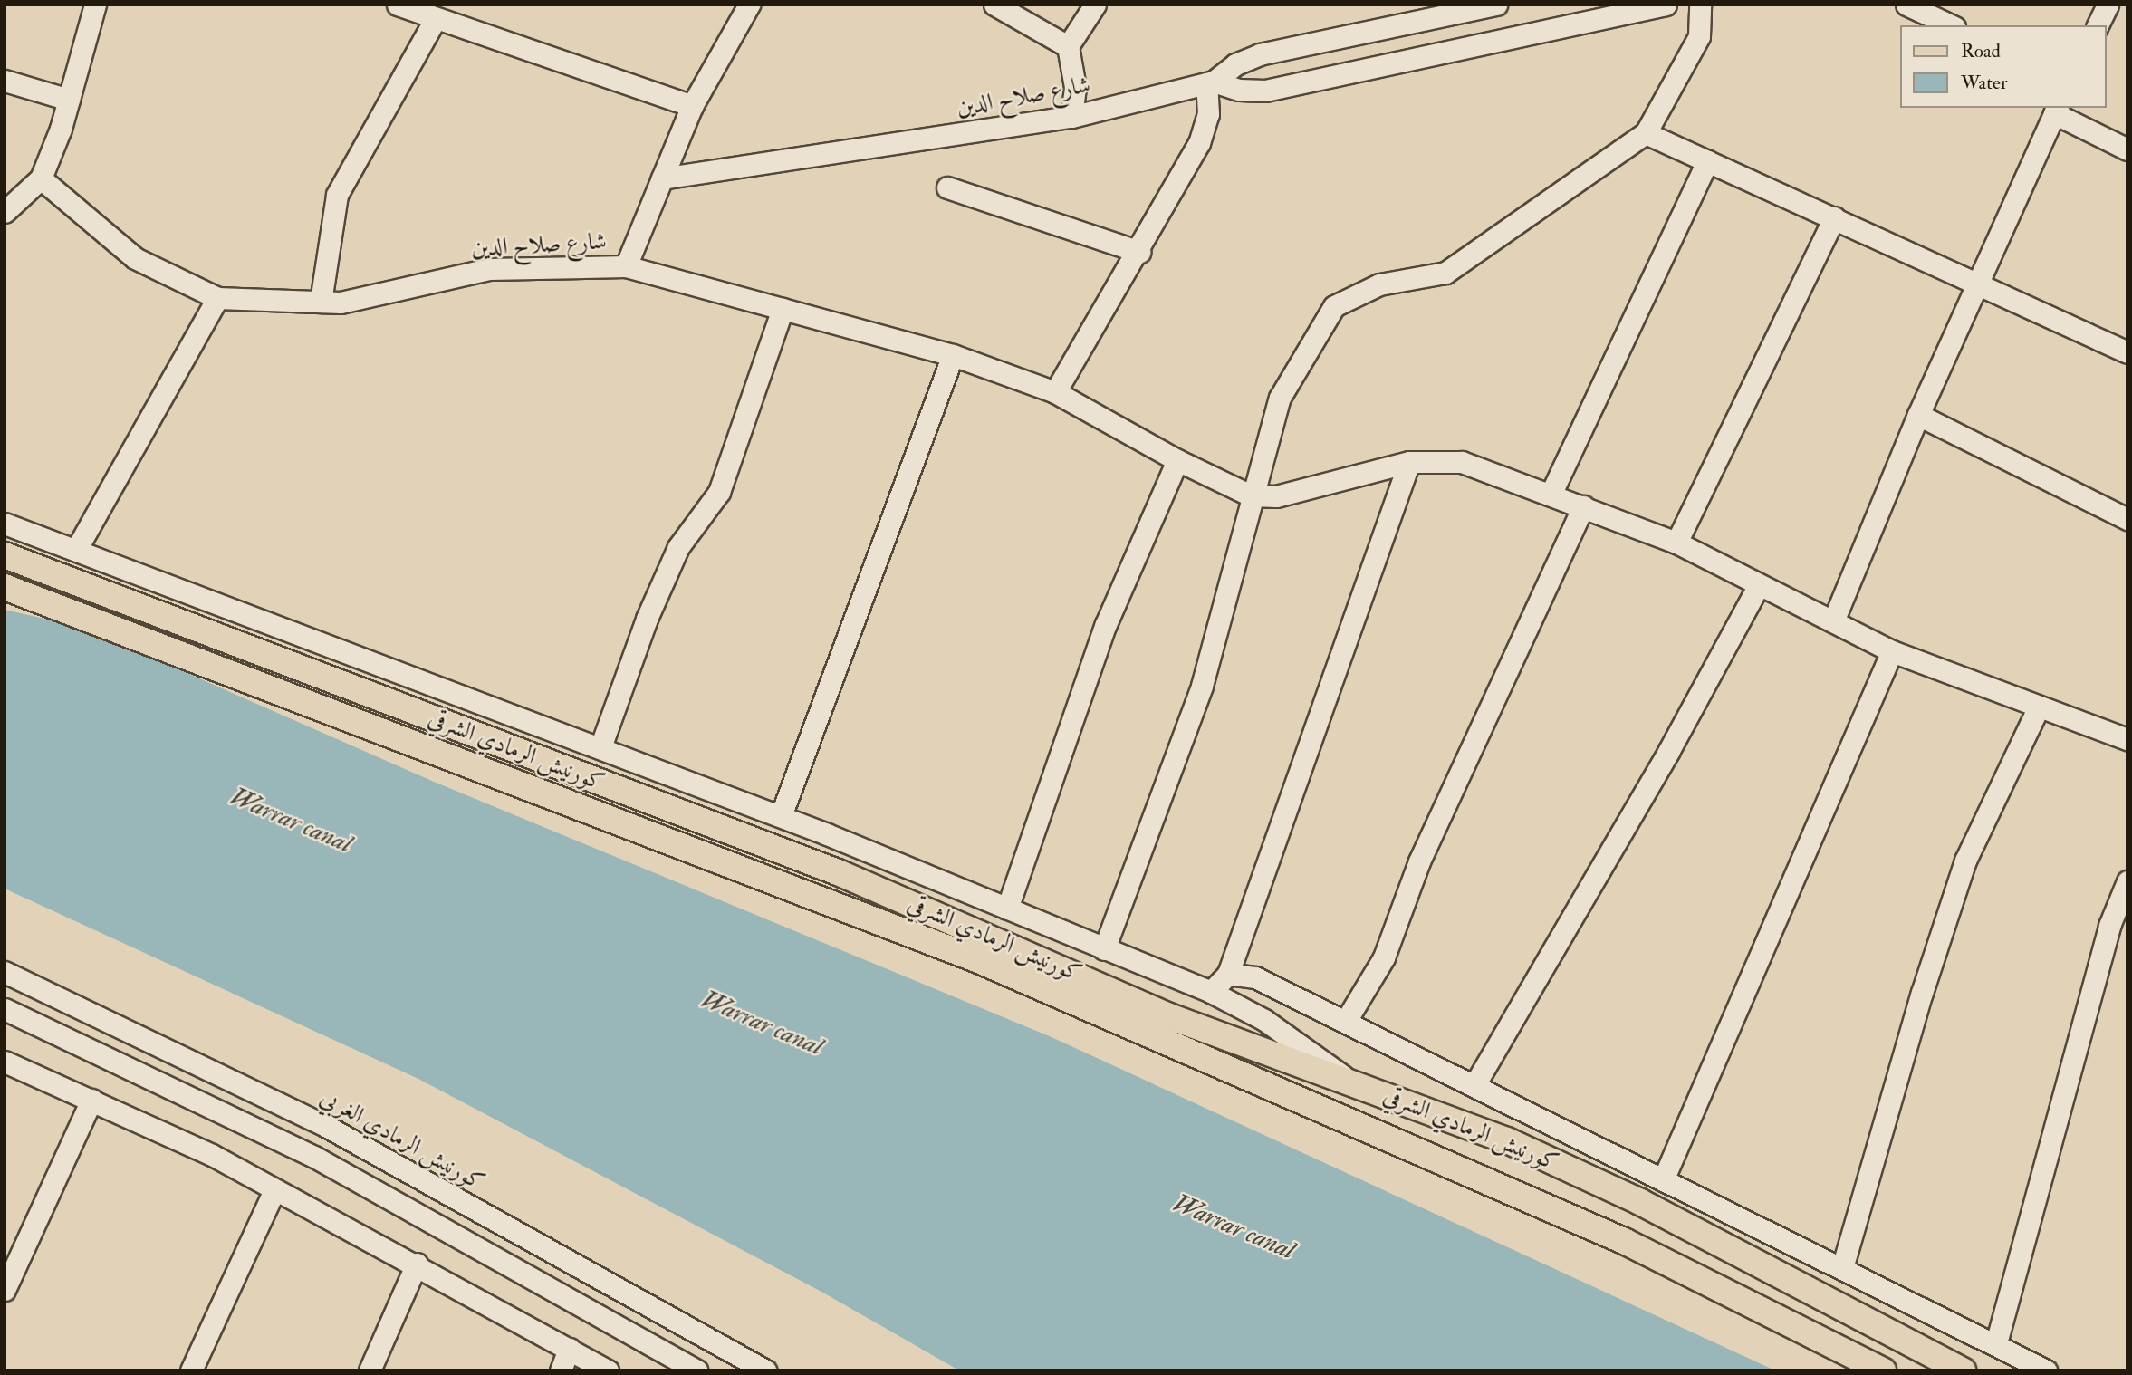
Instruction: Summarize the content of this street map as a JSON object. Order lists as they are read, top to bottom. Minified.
{"streets":{"main road":["كورنيش الرمادي الشرقي"],"street":["شارع صلاح الدين","كورنيش الرمادي الغربي"]},"water":["Warrar canal"],"legend":["Road","Water"]}
